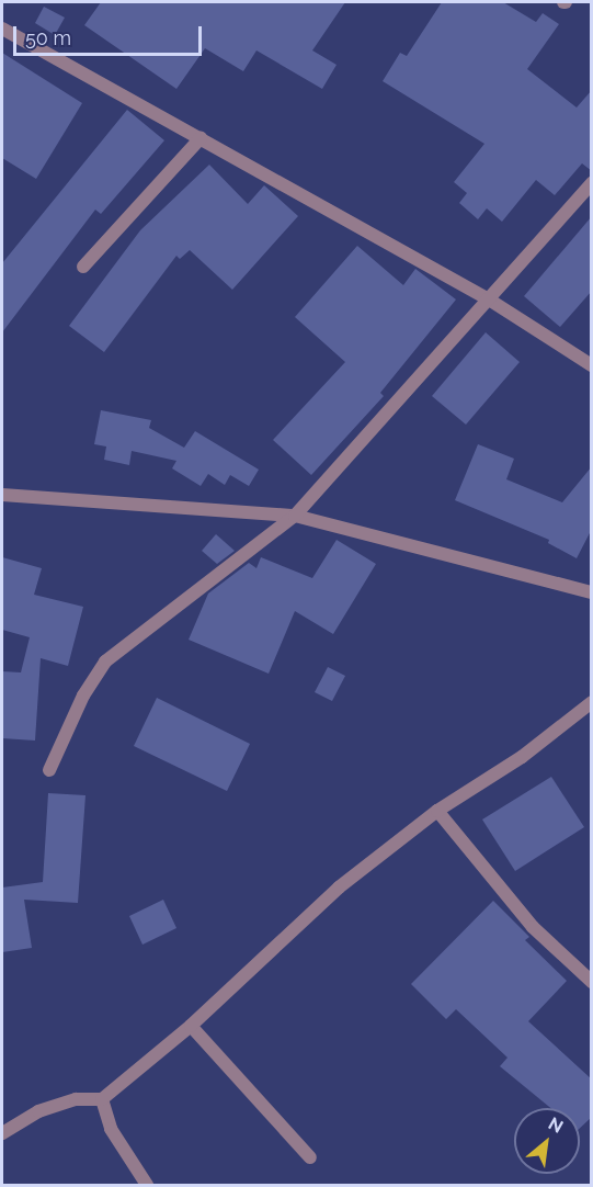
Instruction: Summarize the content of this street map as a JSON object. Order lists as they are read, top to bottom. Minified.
{"scale_bar":"50 m","north":"top right"}
